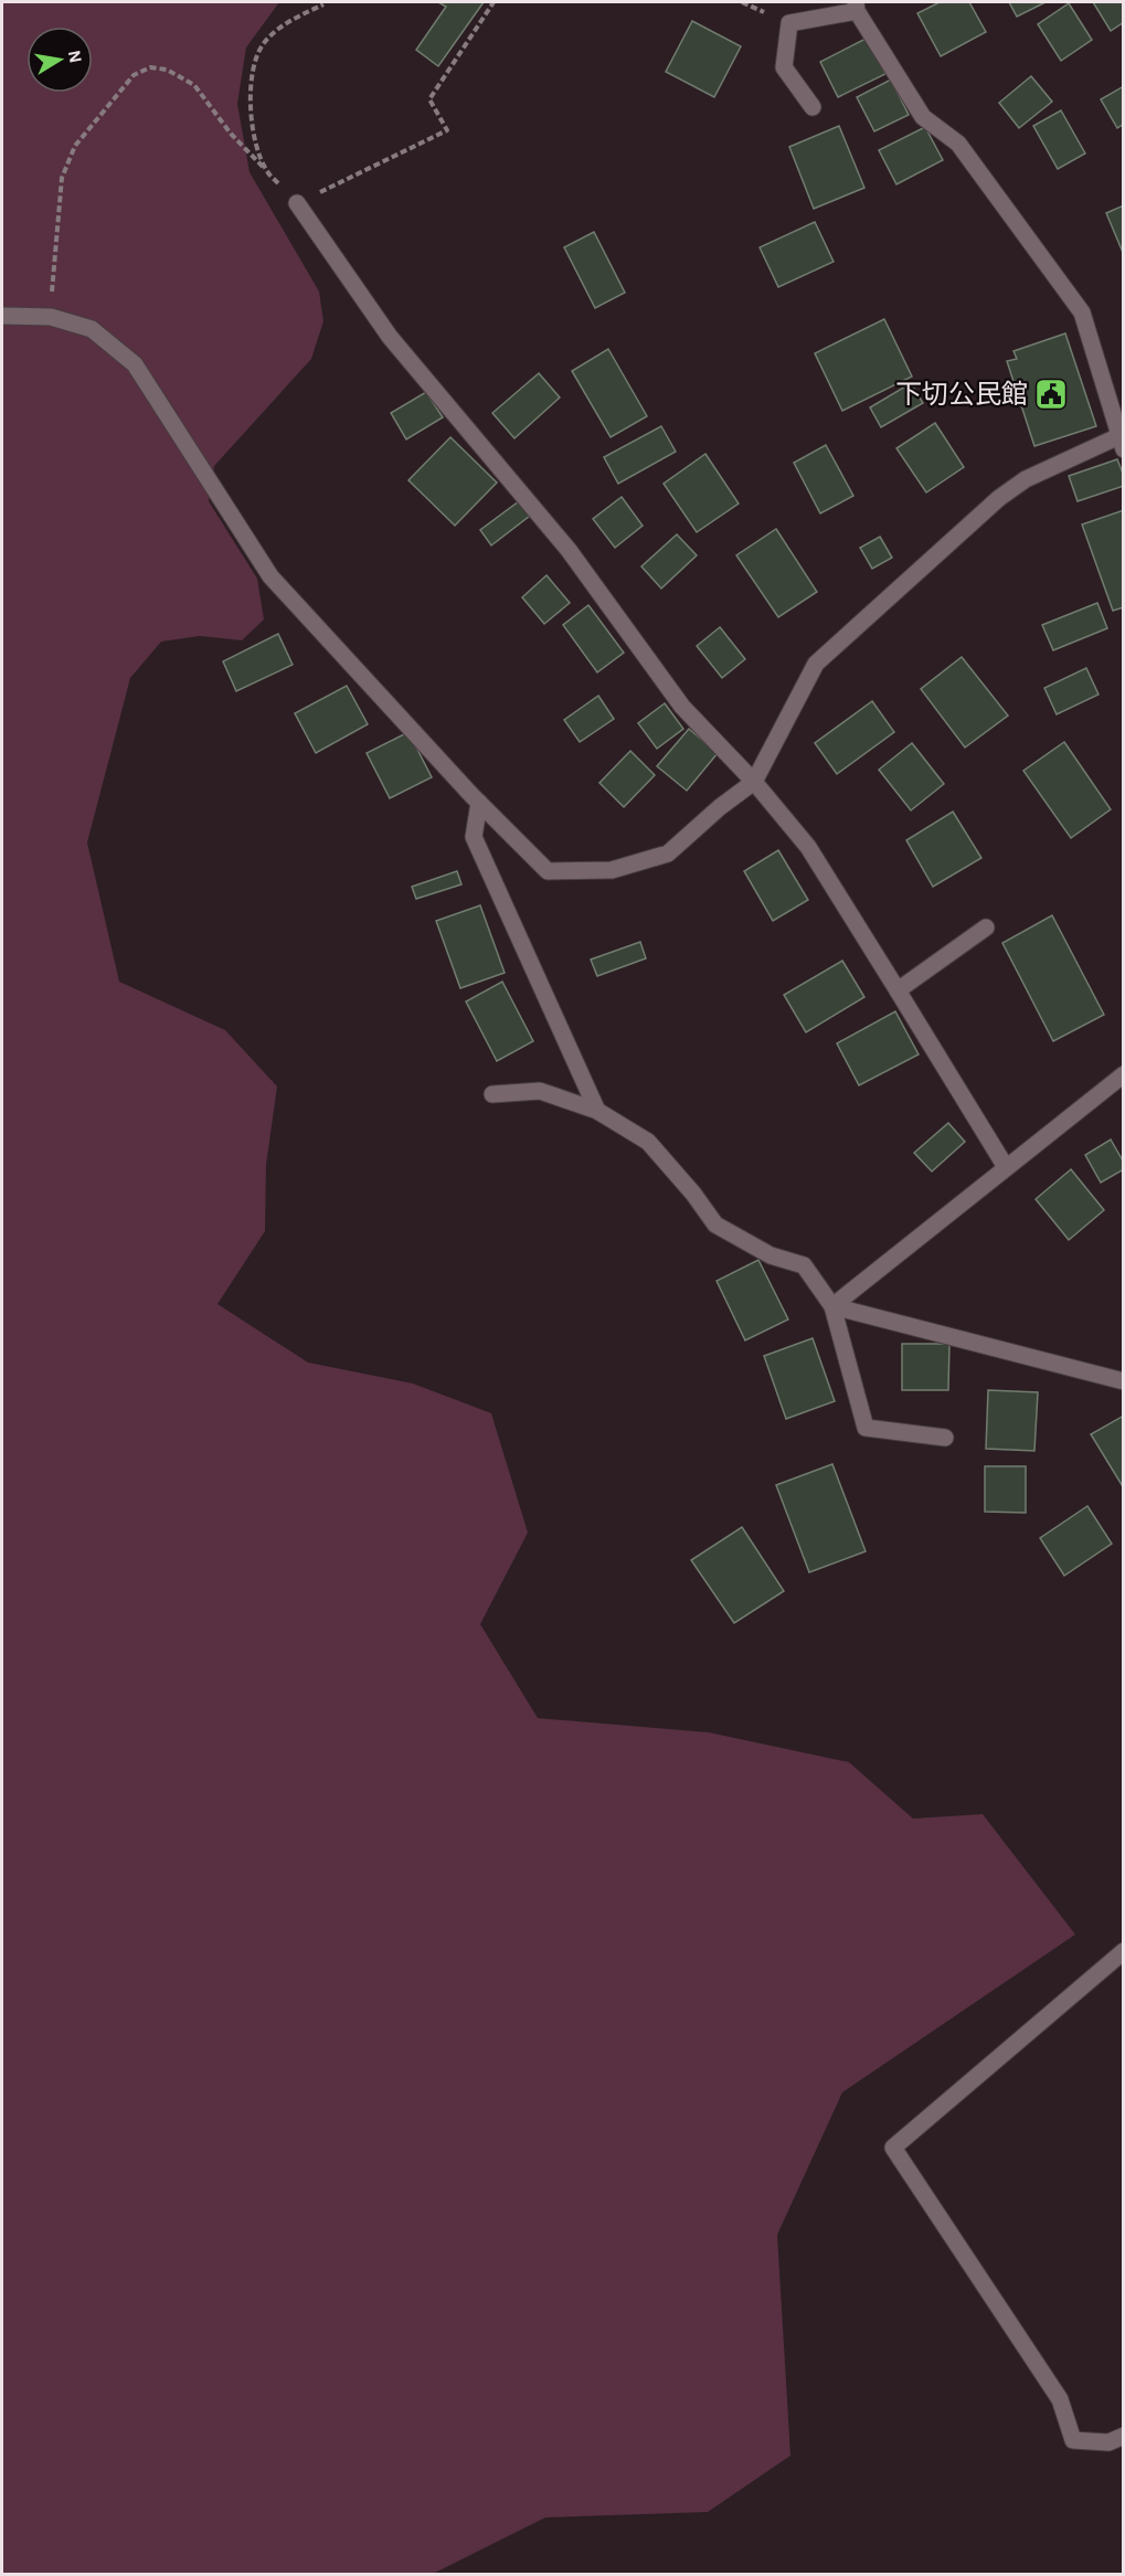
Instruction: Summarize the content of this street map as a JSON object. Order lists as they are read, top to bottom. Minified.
{"places":{"public building":["下切公民館"]},"north":"right"}
